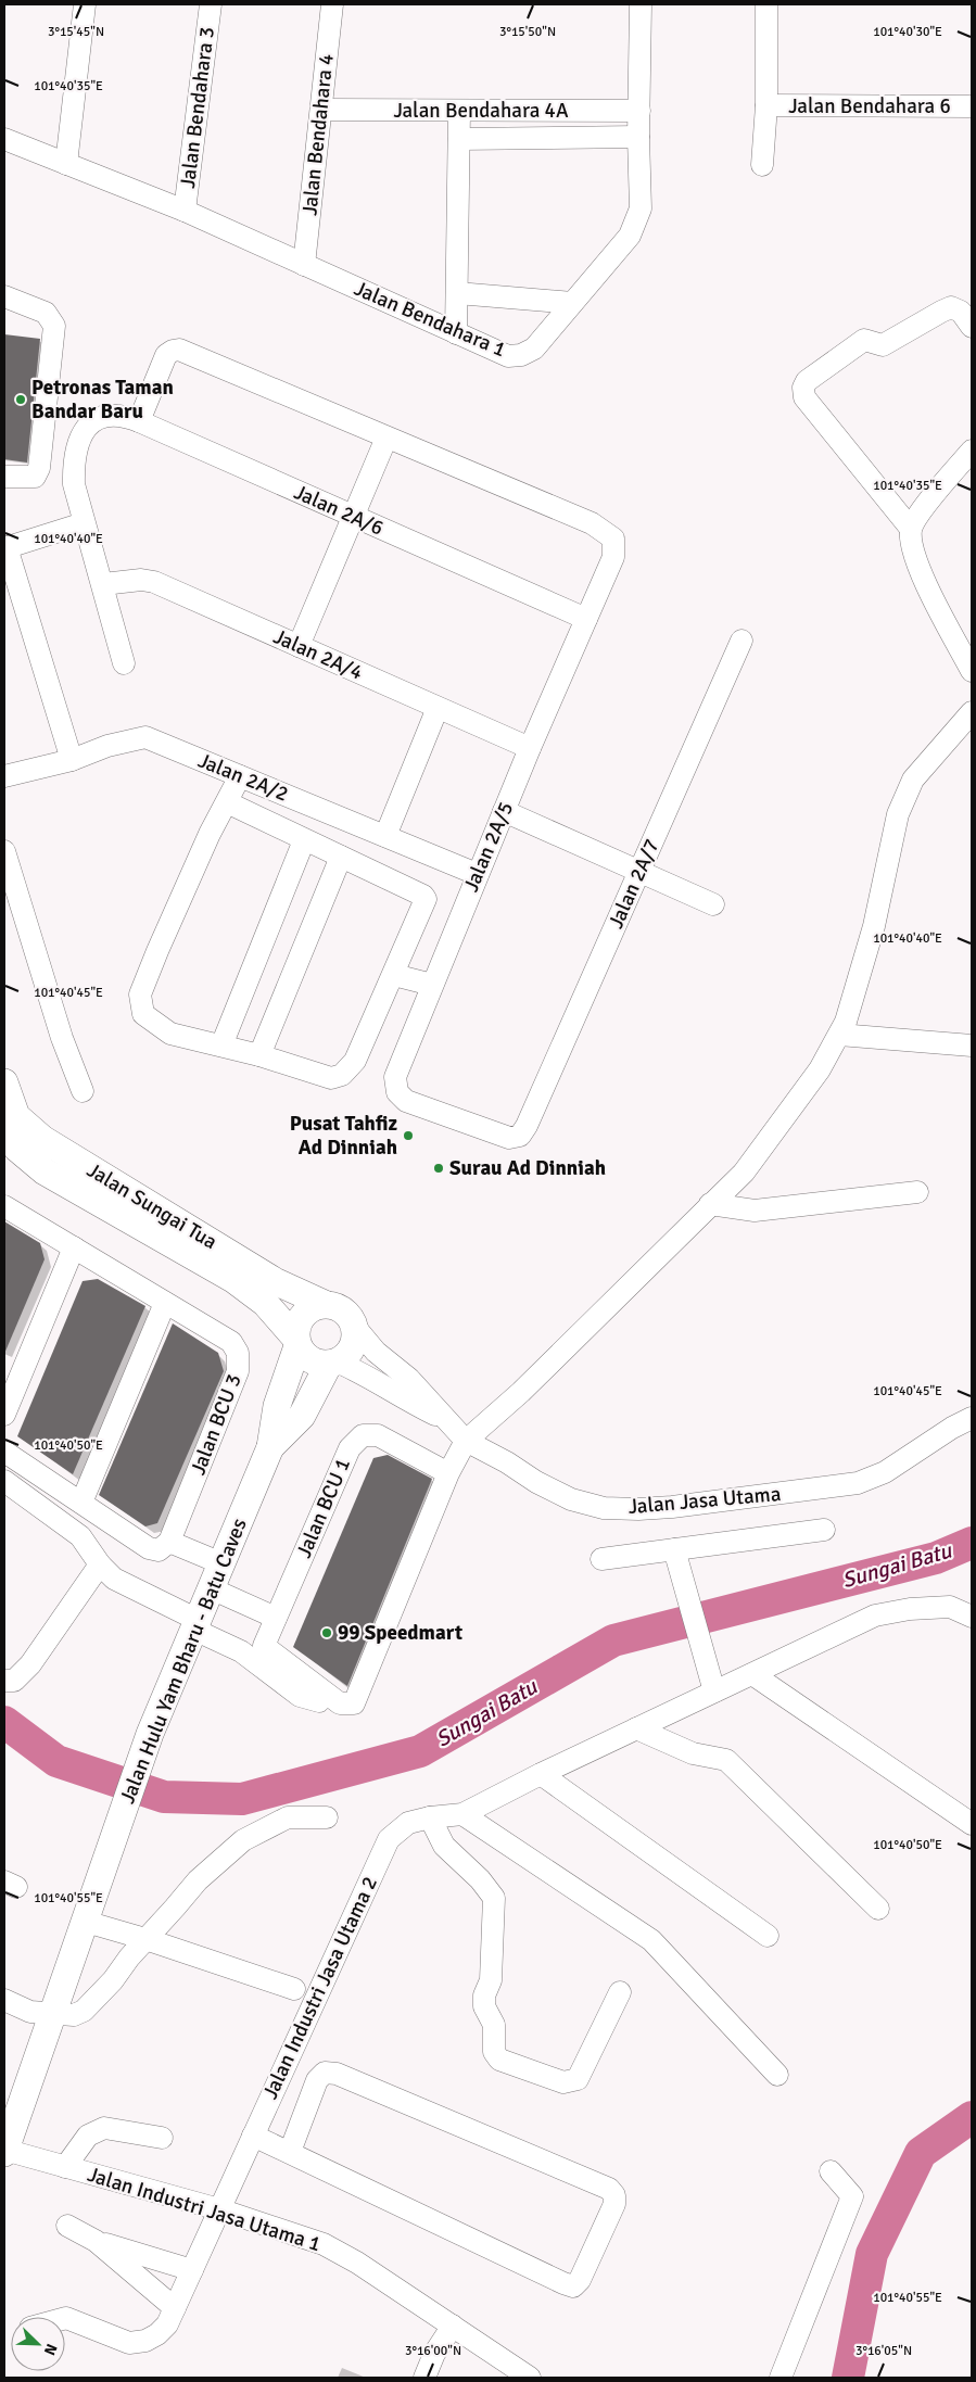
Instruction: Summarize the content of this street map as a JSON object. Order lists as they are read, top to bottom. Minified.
{"streets":{"main road":["Jalan Sungai Tua","Jalan Hulu Yam Bharu - Batu Caves"],"street":["Jalan Bendahara 6","Jalan Bendahara 3","Jalan Bendahara 4A","Jalan Bendahara 4","Jalan Bendahara 1","Jalan 2A/6","Jalan 2A/4","Jalan 2A/2","Jalan 2A/5","Jalan 2A/7","Jalan BCU 3","Jalan Jasa Utama","Jalan BCU 1","Jalan Industri Jasa Utama 2","Jalan Industri Jasa Utama 1"]},"crossings":[["Jalan Bendahara 3","Jalan Bendahara 1"],["Jalan Bendahara 4A","Jalan Bendahara 4"],["Jalan Bendahara 4A","Jalan Bendahara 1"],["Jalan Bendahara 4","Jalan Bendahara 1"],["Jalan 2A/6","Jalan 2A/5"],["Jalan 2A/4","Jalan 2A/5"],["Jalan 2A/2","Jalan 2A/5"],["Jalan 2A/5","Jalan 2A/7"],["Jalan Sungai Tua","Jalan Jasa Utama"],["Jalan Sungai Tua","Jalan Hulu Yam Bharu - Batu Caves"],["Jalan Jasa Utama","Jalan Hulu Yam Bharu - Batu Caves"],["Jalan Hulu Yam Bharu - Batu Caves","Jalan Industri Jasa Utama 1"],["Jalan Industri Jasa Utama 2","Jalan Industri Jasa Utama 1"]],"water":["Sungai Batu"],"places":["Petronas Taman Bandar Baru","Pusat Tahfiz Ad Dinniah","Surau Ad Dinniah","99 Speedmart"],"north":"bottom right","coordinates":["101°40'30\"E","3°15'45\"N","3°15'50\"N","101°40'35\"E","101°40'40\"E","101°40'45\"E","101°40'50\"E","101°40'55\"E","3°16'00\"N","3°16'05\"N"]}
